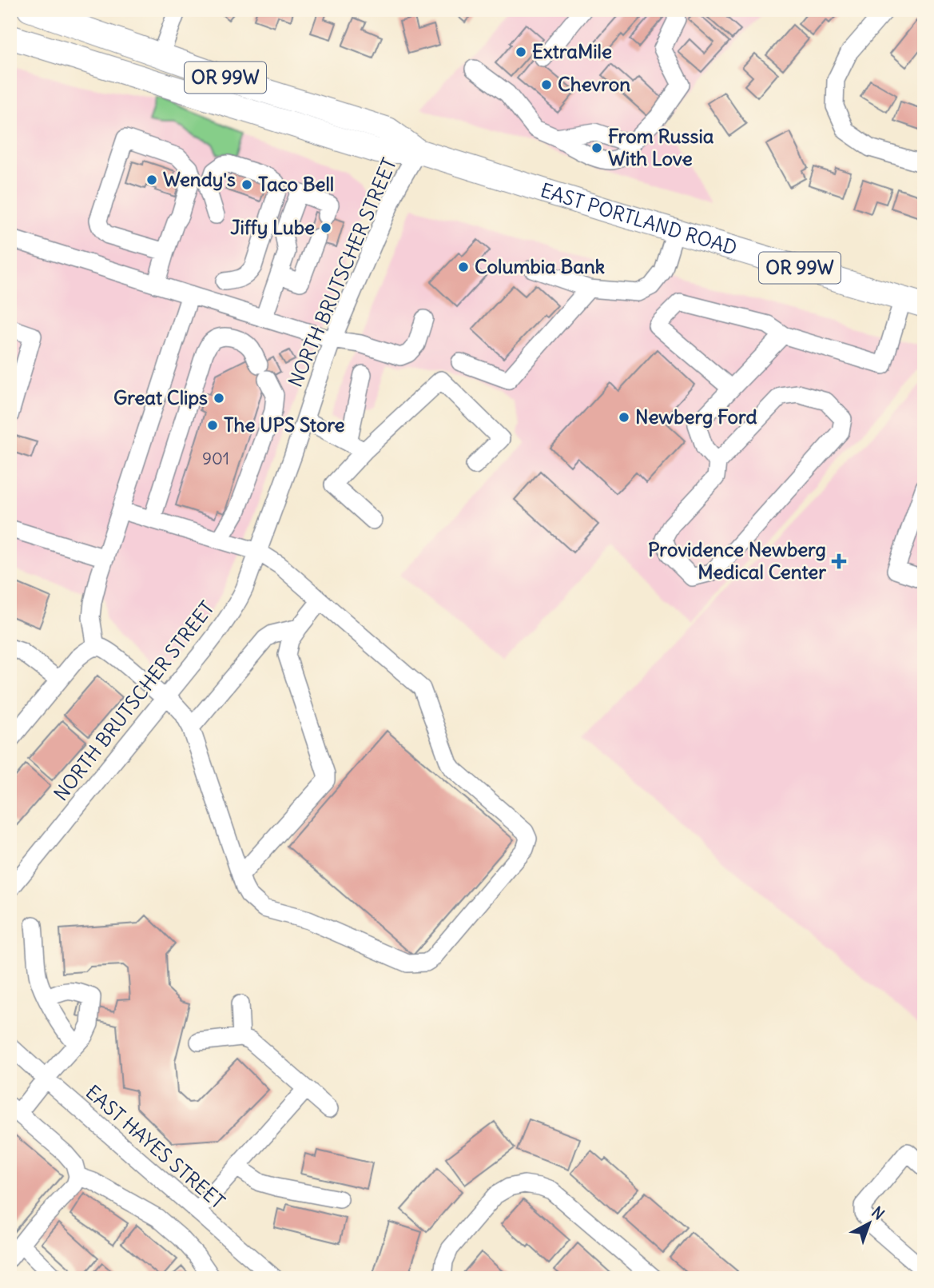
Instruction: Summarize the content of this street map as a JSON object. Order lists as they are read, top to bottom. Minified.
{"streets":{"highway":["OR 99W","EAST PORTLAND ROAD"],"street":["NORTH BRUTSCHER STREET","EAST HAYES STREET"]},"crossings":[["EAST PORTLAND ROAD","NORTH BRUTSCHER STREET"]],"places":{"other":["ExtraMile","Chevron","From Russia With Love","Wendy's","Taco Bell","Jiffy Lube","Columbia Bank","Great Clips","Newberg Ford","The UPS Store"],"health":["Providence Newberg Medical Center"]},"house_numbers":["901"],"north":"top right"}
